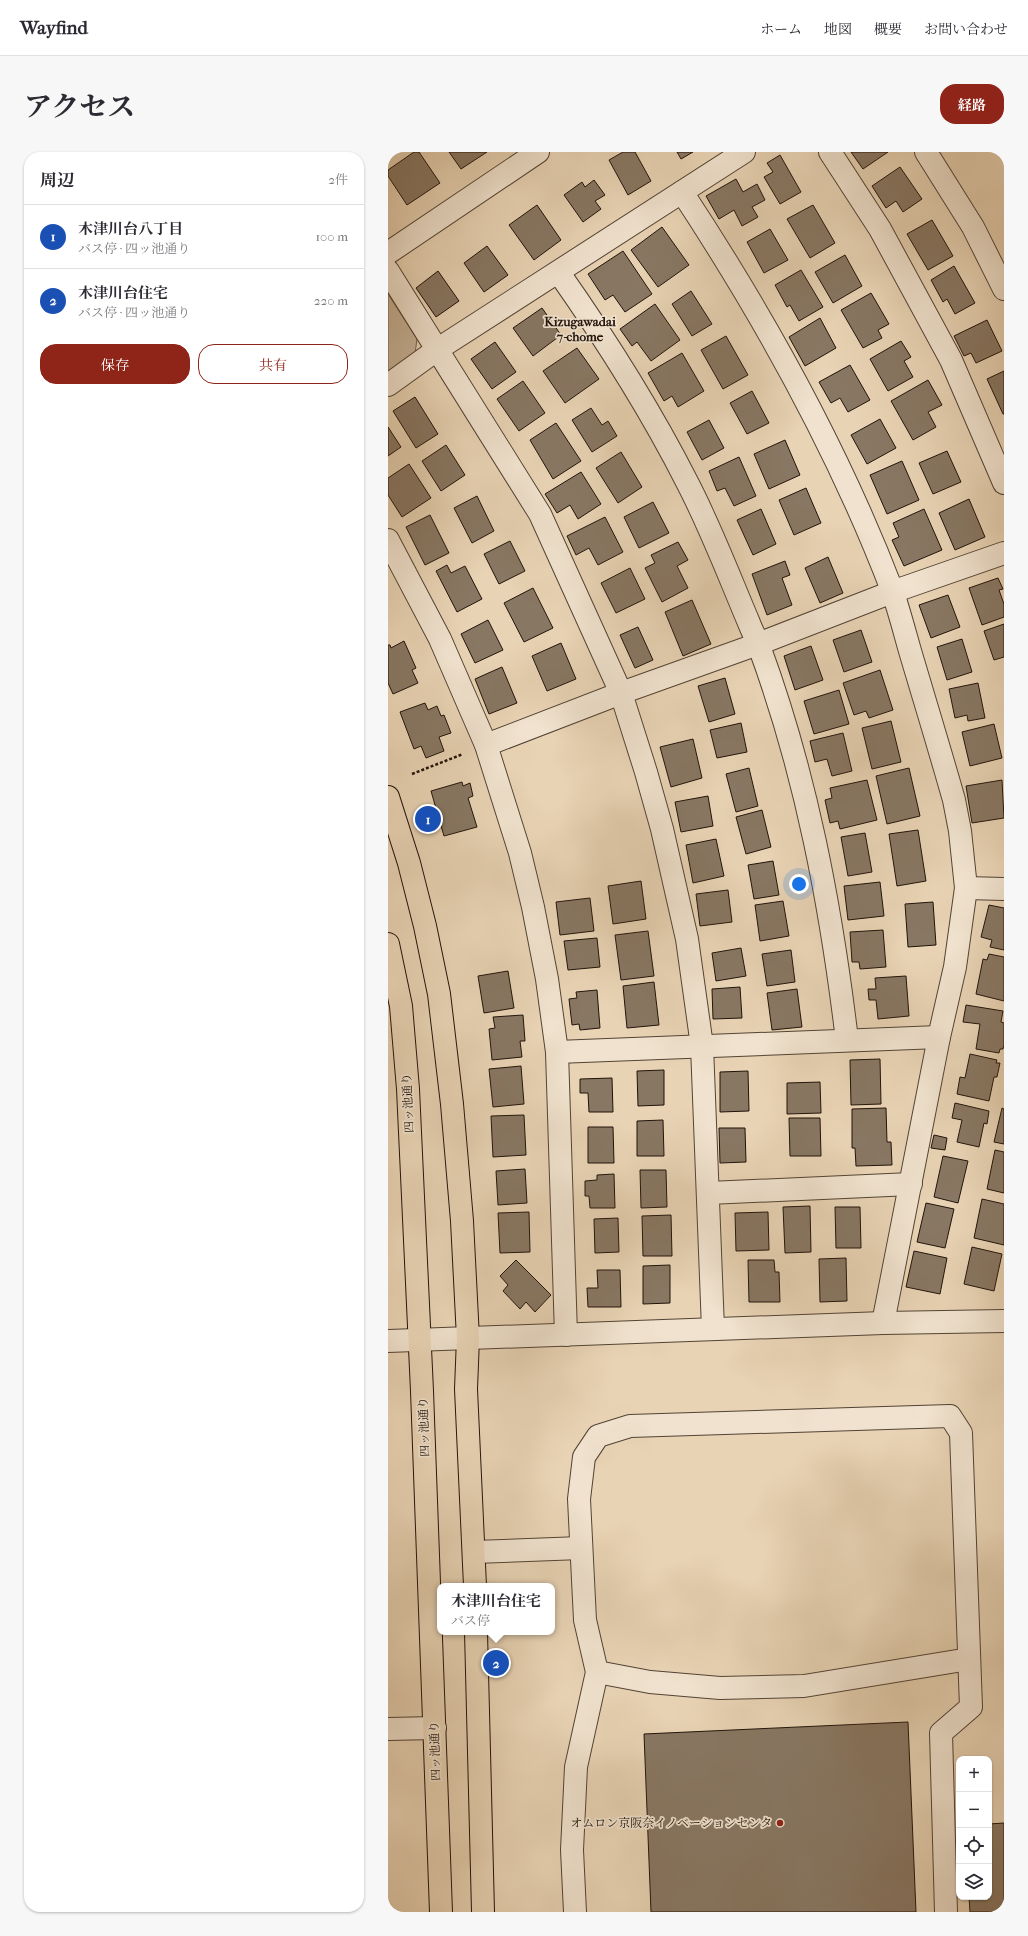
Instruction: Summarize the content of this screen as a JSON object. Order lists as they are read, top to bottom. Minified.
{"streets":{"main road":["四ッ池通り"]},"districts":["Kizugawadai 7-chome"],"places":["オムロン京阪奈イノベーションセンタ"],"page":{"header":"Wayfind","nav":["ホーム","地図","概要","お問い合わせ"],"title":"アクセス","buttons":["経路",["保存","共有"]],"heading":["周辺","2件"],"list":[{"mark":"1","name":"木津川台八丁目","note":"バス停 · 四ッ池通り","value":"100 m"},{"mark":"2","name":"木津川台住宅","note":"バス停 · 四ッ池通り","value":"220 m"}],"pins":["1","2"],"popup":["木津川台住宅","バス停"],"map_buttons":["+","−"]}}
